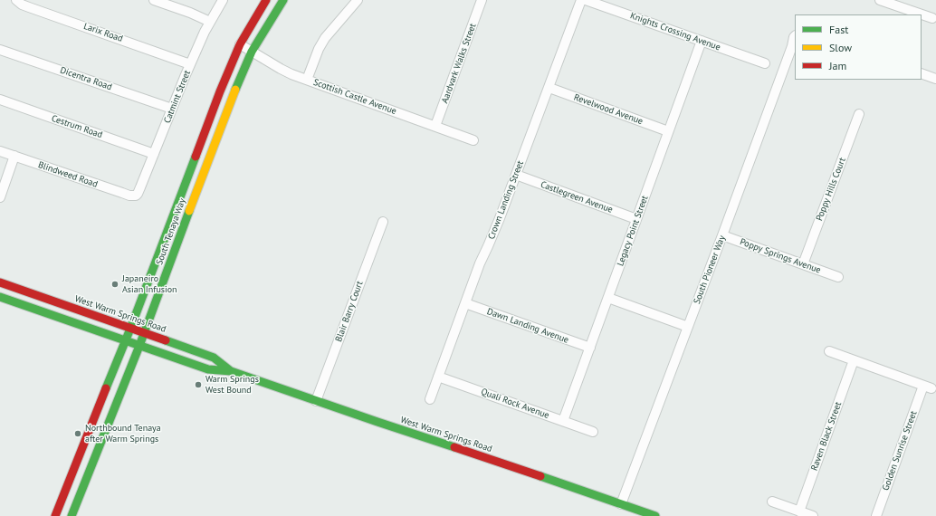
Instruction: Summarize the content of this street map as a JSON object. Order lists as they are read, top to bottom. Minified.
{"streets":{"street":["Knights Crossing Avenue","Larix Road","Aardvark Walks Street","Dicentra Road","Catmint Street","Scottish Castle Avenue","Revelwood Avenue","Cestrum Road","Blindweed Road","Poppy Hills Court","Castlegreen Avenue","Crown Landing Street","Legacy Point Street","South Tenaya Way","Poppy Springs Avenue","South Pioneer Way","Blair Barry Court","West Warm Springs Road","Dawn Landing Avenue","Quali Rock Avenue","Raven Black Street","Golden Sunrise Street"]},"crossings":[["Knights Crossing Avenue","Legacy Point Street"],["Larix Road","Catmint Street"],["Aardvark Walks Street","Scottish Castle Avenue"],["Dicentra Road","Catmint Street"],["Catmint Street","Cestrum Road"],["Catmint Street","Blindweed Road"],["Scottish Castle Avenue","South Tenaya Way"],["Revelwood Avenue","Crown Landing Street"],["Revelwood Avenue","Legacy Point Street"],["Poppy Hills Court","Poppy Springs Avenue"],["Castlegreen Avenue","Crown Landing Street"],["Castlegreen Avenue","Legacy Point Street"],["Crown Landing Street","Dawn Landing Avenue"],["Crown Landing Street","Quali Rock Avenue"],["Legacy Point Street","Dawn Landing Avenue"],["Legacy Point Street","Quali Rock Avenue"],["South Tenaya Way","West Warm Springs Road"],["Poppy Springs Avenue","South Pioneer Way"],["South Pioneer Way","West Warm Springs Road"],["Blair Barry Court","West Warm Springs Road"],["Raven Black Street","Golden Sunrise Street"]],"places":["Japaneiro Asian Infusion","Warm Springs West Bound","Northbound Tenaya after Warm Springs"],"legend":["Fast","Slow","Jam"]}
